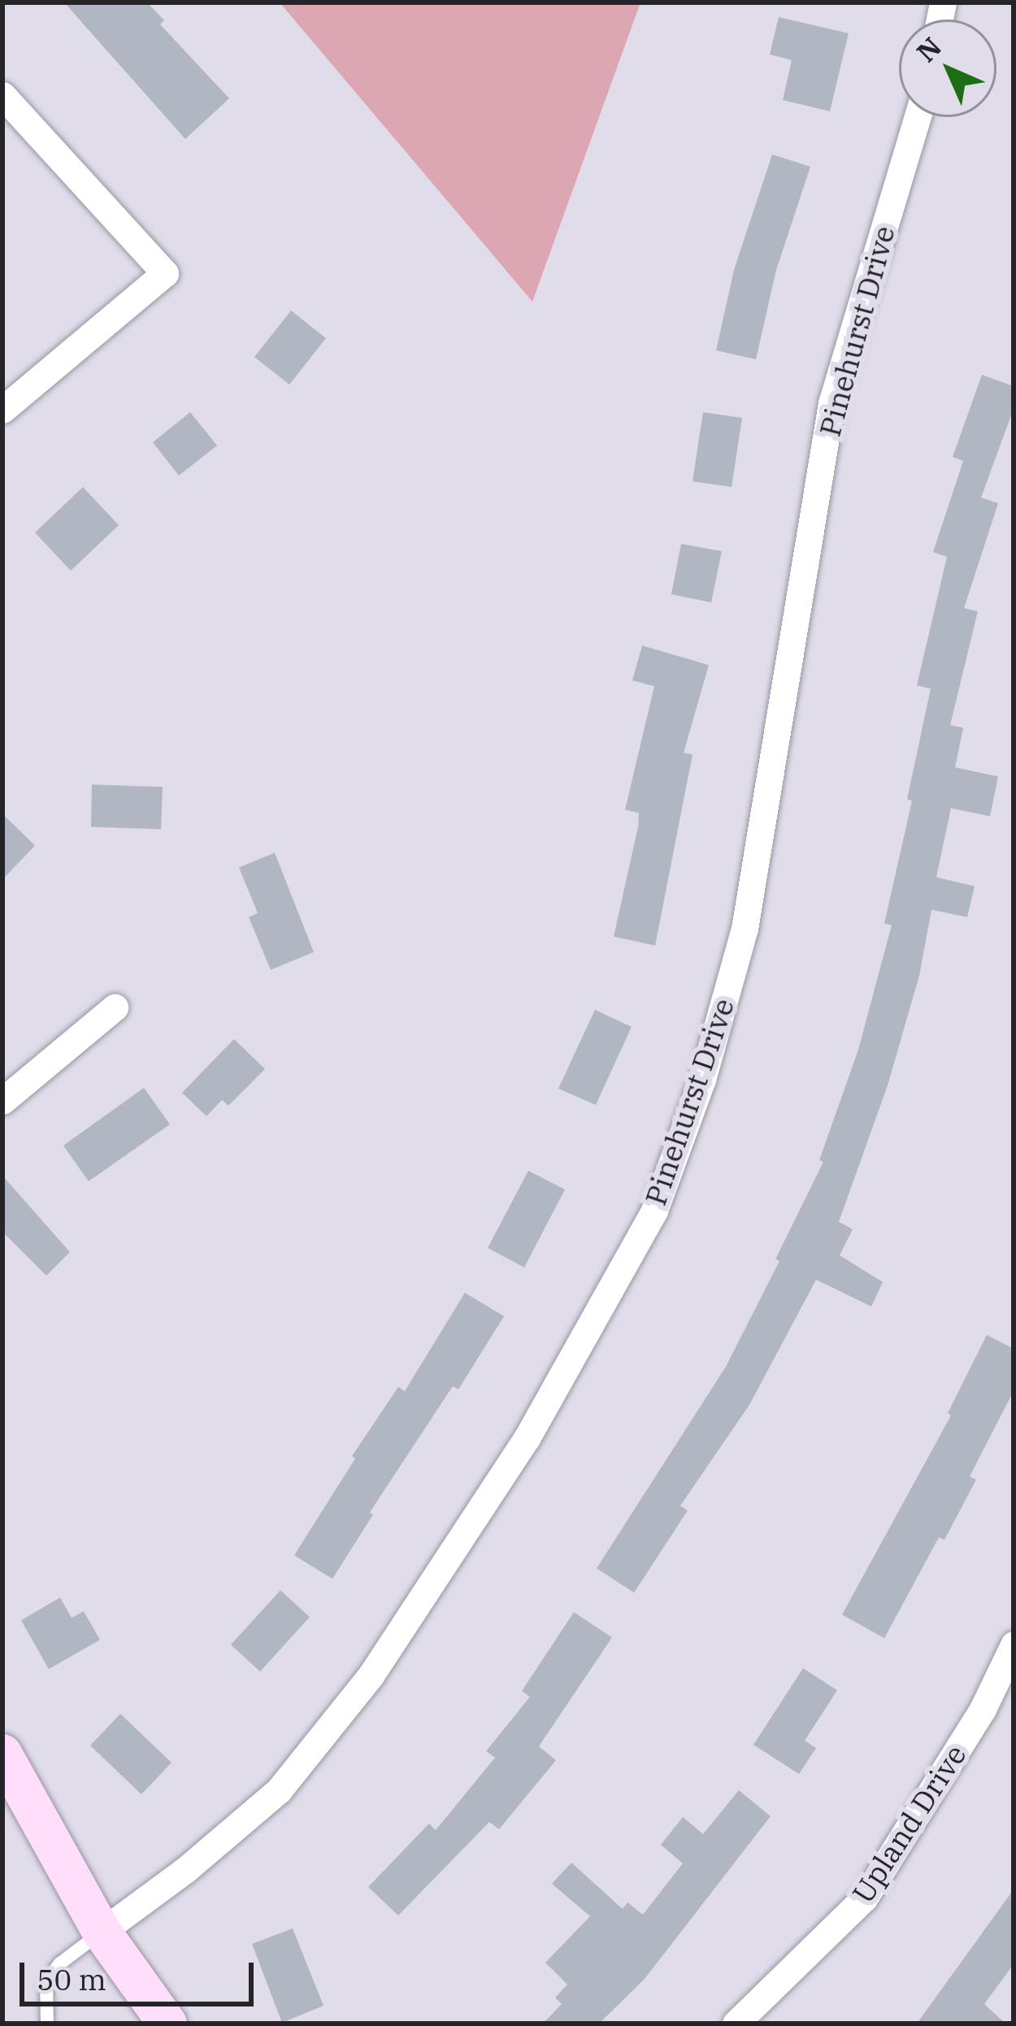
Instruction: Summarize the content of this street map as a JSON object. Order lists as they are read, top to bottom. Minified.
{"streets":{"street":["Pinehurst Drive","Upland Drive"]},"scale_bar":"50 m","north":"top left"}
